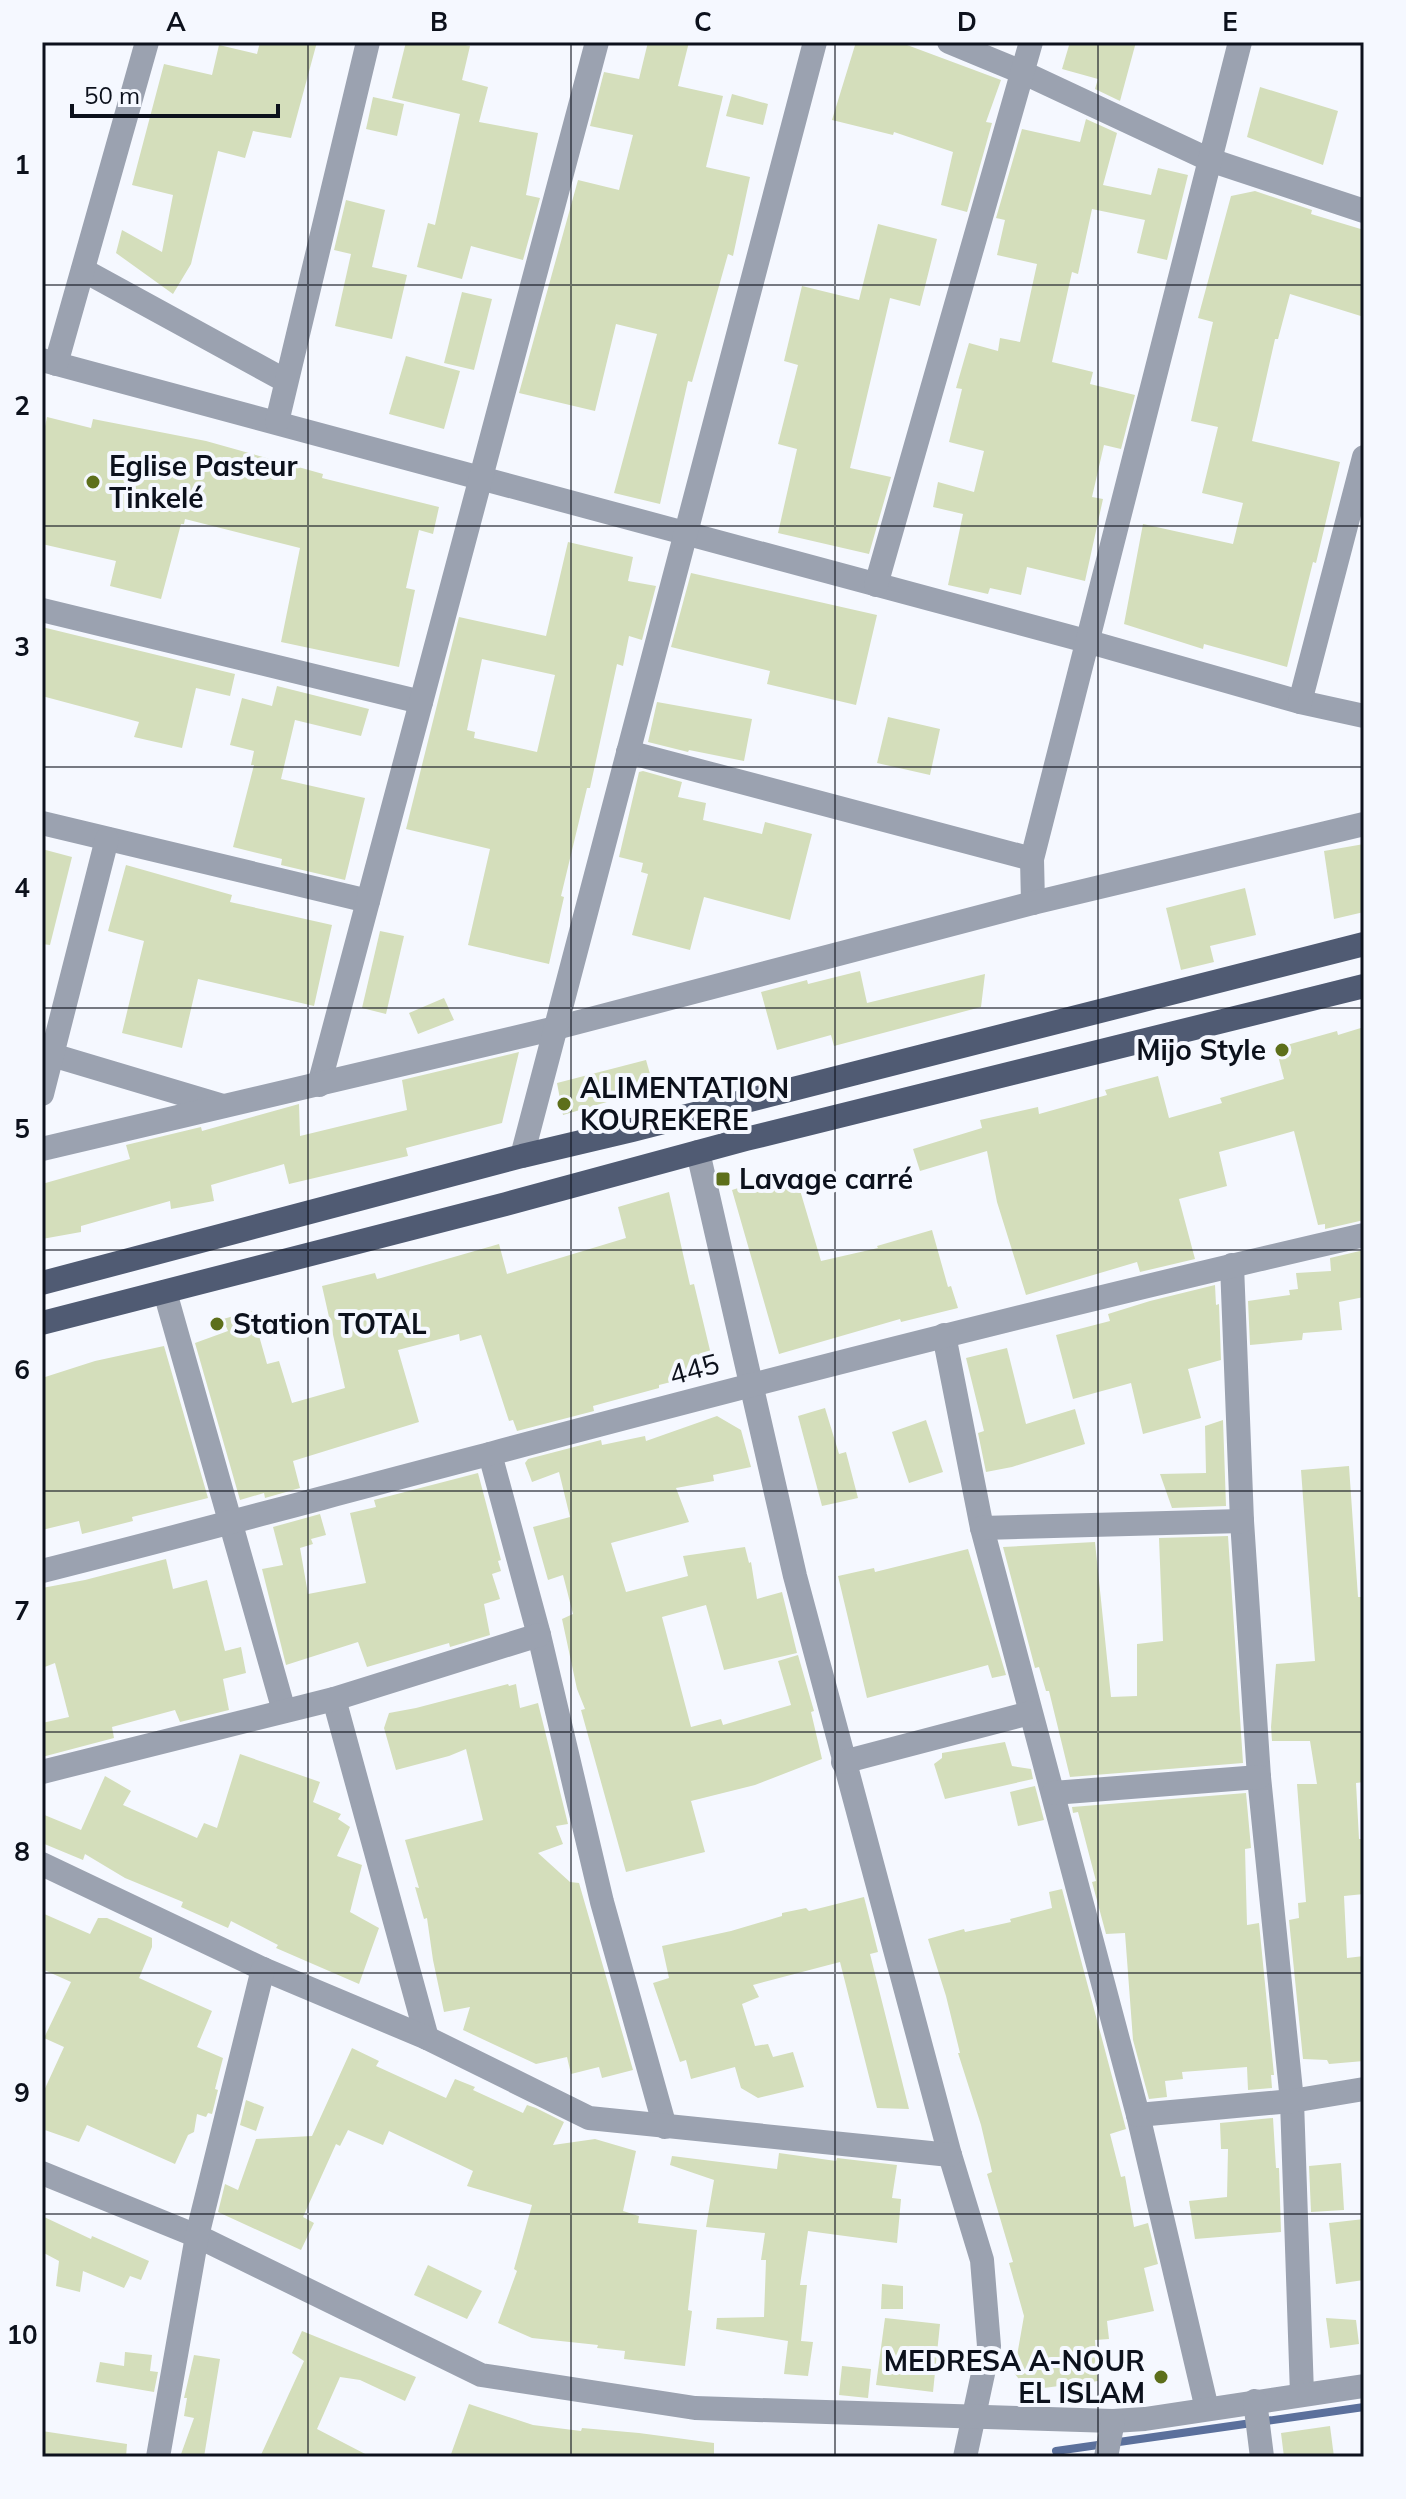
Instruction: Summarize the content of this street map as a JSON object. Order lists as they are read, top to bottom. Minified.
{"streets":{"street":["445"]},"places":{"other":["Eglise Pasteur Tinkelé","Mijo Style","ALIMENTATION KOUREKERE","Station TOTAL","MEDRESA A-NOUR EL ISLAM"],"transit":["Lavage carré"]},"scale_bar":"50 m","grid":{"columns":["A","B","C","D","E"],"rows":["1","2","3","4","5","6","7","8","9","10"]}}
